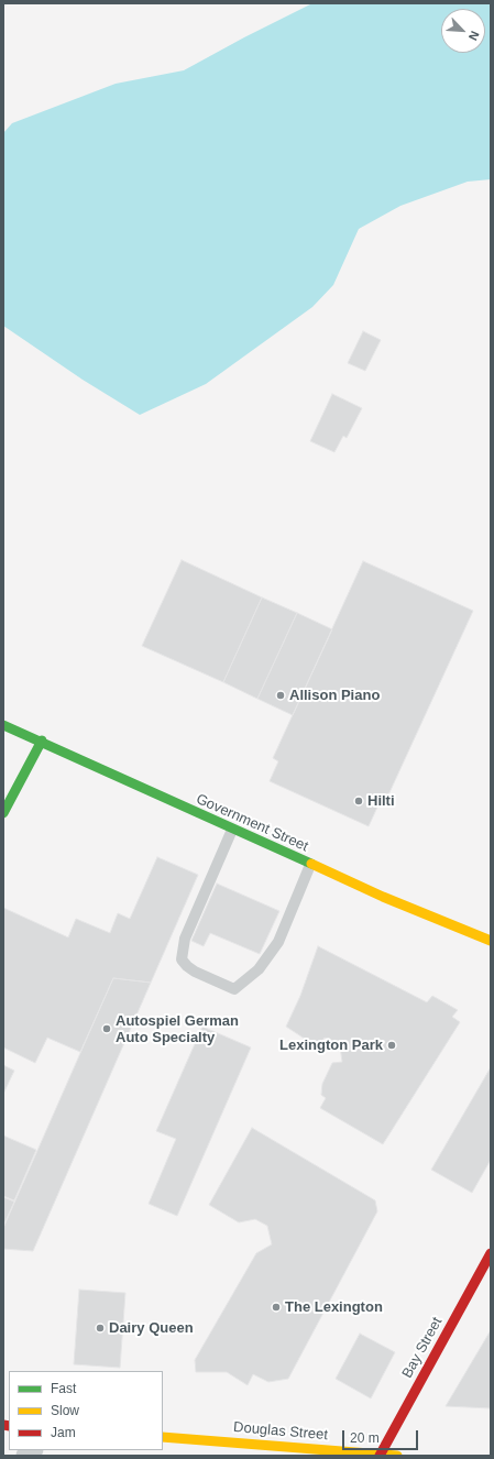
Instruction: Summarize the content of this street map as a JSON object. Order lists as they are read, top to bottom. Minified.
{"streets":{"main road":["Government Street","Bay Street","Douglas Street"]},"crossings":[["Bay Street","Douglas Street"]],"places":["Allison Piano","Hilti","Autospiel German Auto Specialty","Lexington Park","The Lexington","Dairy Queen"],"legend":["Fast","Slow","Jam"],"scale_bar":"20 m","north":"bottom right"}
